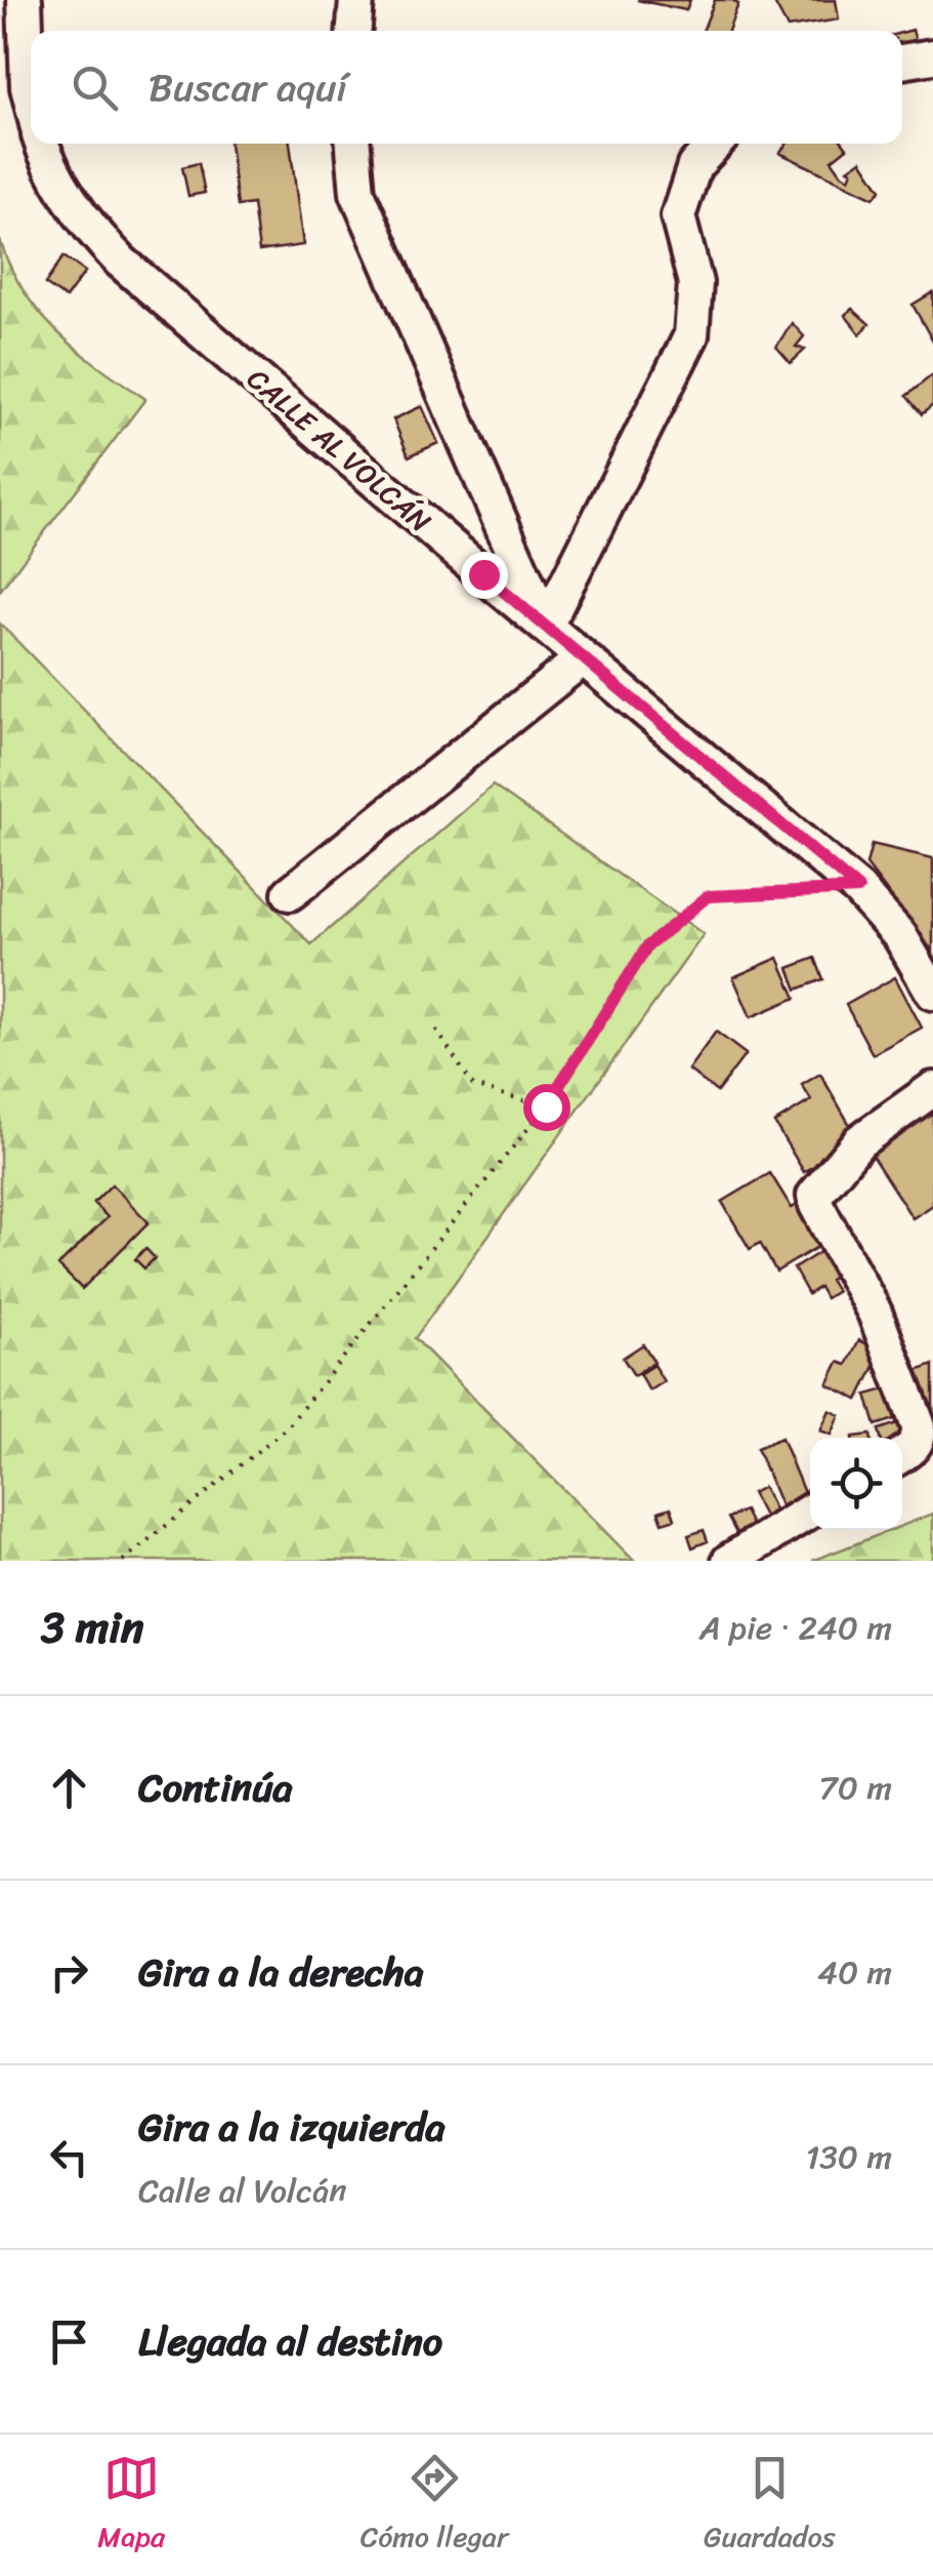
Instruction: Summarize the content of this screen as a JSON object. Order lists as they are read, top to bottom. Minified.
{"streets":{"street":["CALLE AL VOLCÁN"]},"page":{"search":"Buscar aquí","heading":["3 min","A pie · 240 m"],"list":[["Continúa","70 m"],["Gira a la derecha","40 m"],["Gira a la izquierda","Calle al Volcán","130 m"],"Llegada al destino"],"nav":["Mapa","Cómo llegar","Guardados"]}}
